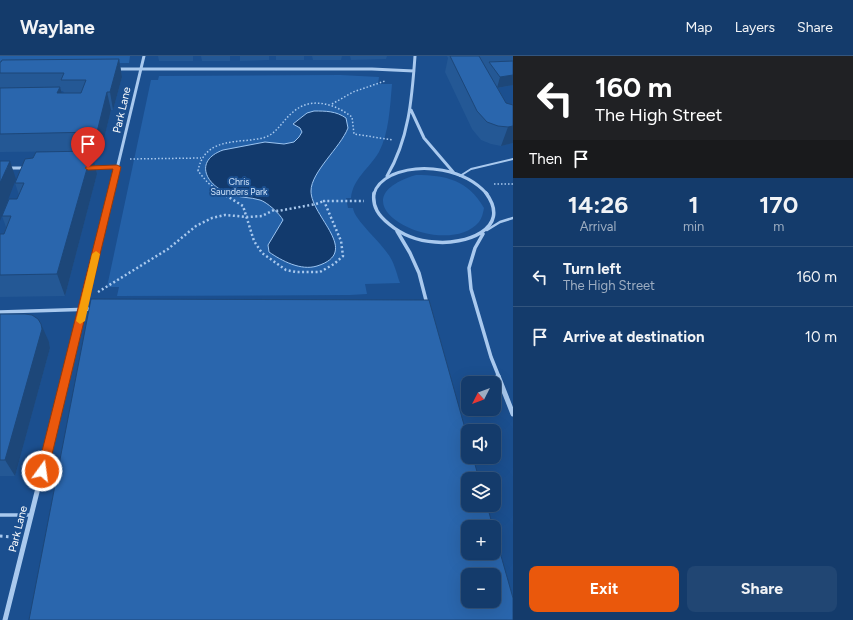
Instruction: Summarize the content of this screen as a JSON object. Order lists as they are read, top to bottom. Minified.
{"streets":{"street":["Park Lane"]},"parks":["Chris Saunders Park"],"north":"bottom left","page":{"header":"Waylane","nav":["Map","Layers","Share"],"turn":["160 m","The High Street"],"then":"Then","eta":["14:26","Arrival","1","min","170","m"],"list":[{"name":"Turn left","note":"The High Street","value":"160 m"},{"name":"Arrive at destination","value":"10 m"}],"map_buttons":["+","−"],"buttons":["Exit","Share"]}}
